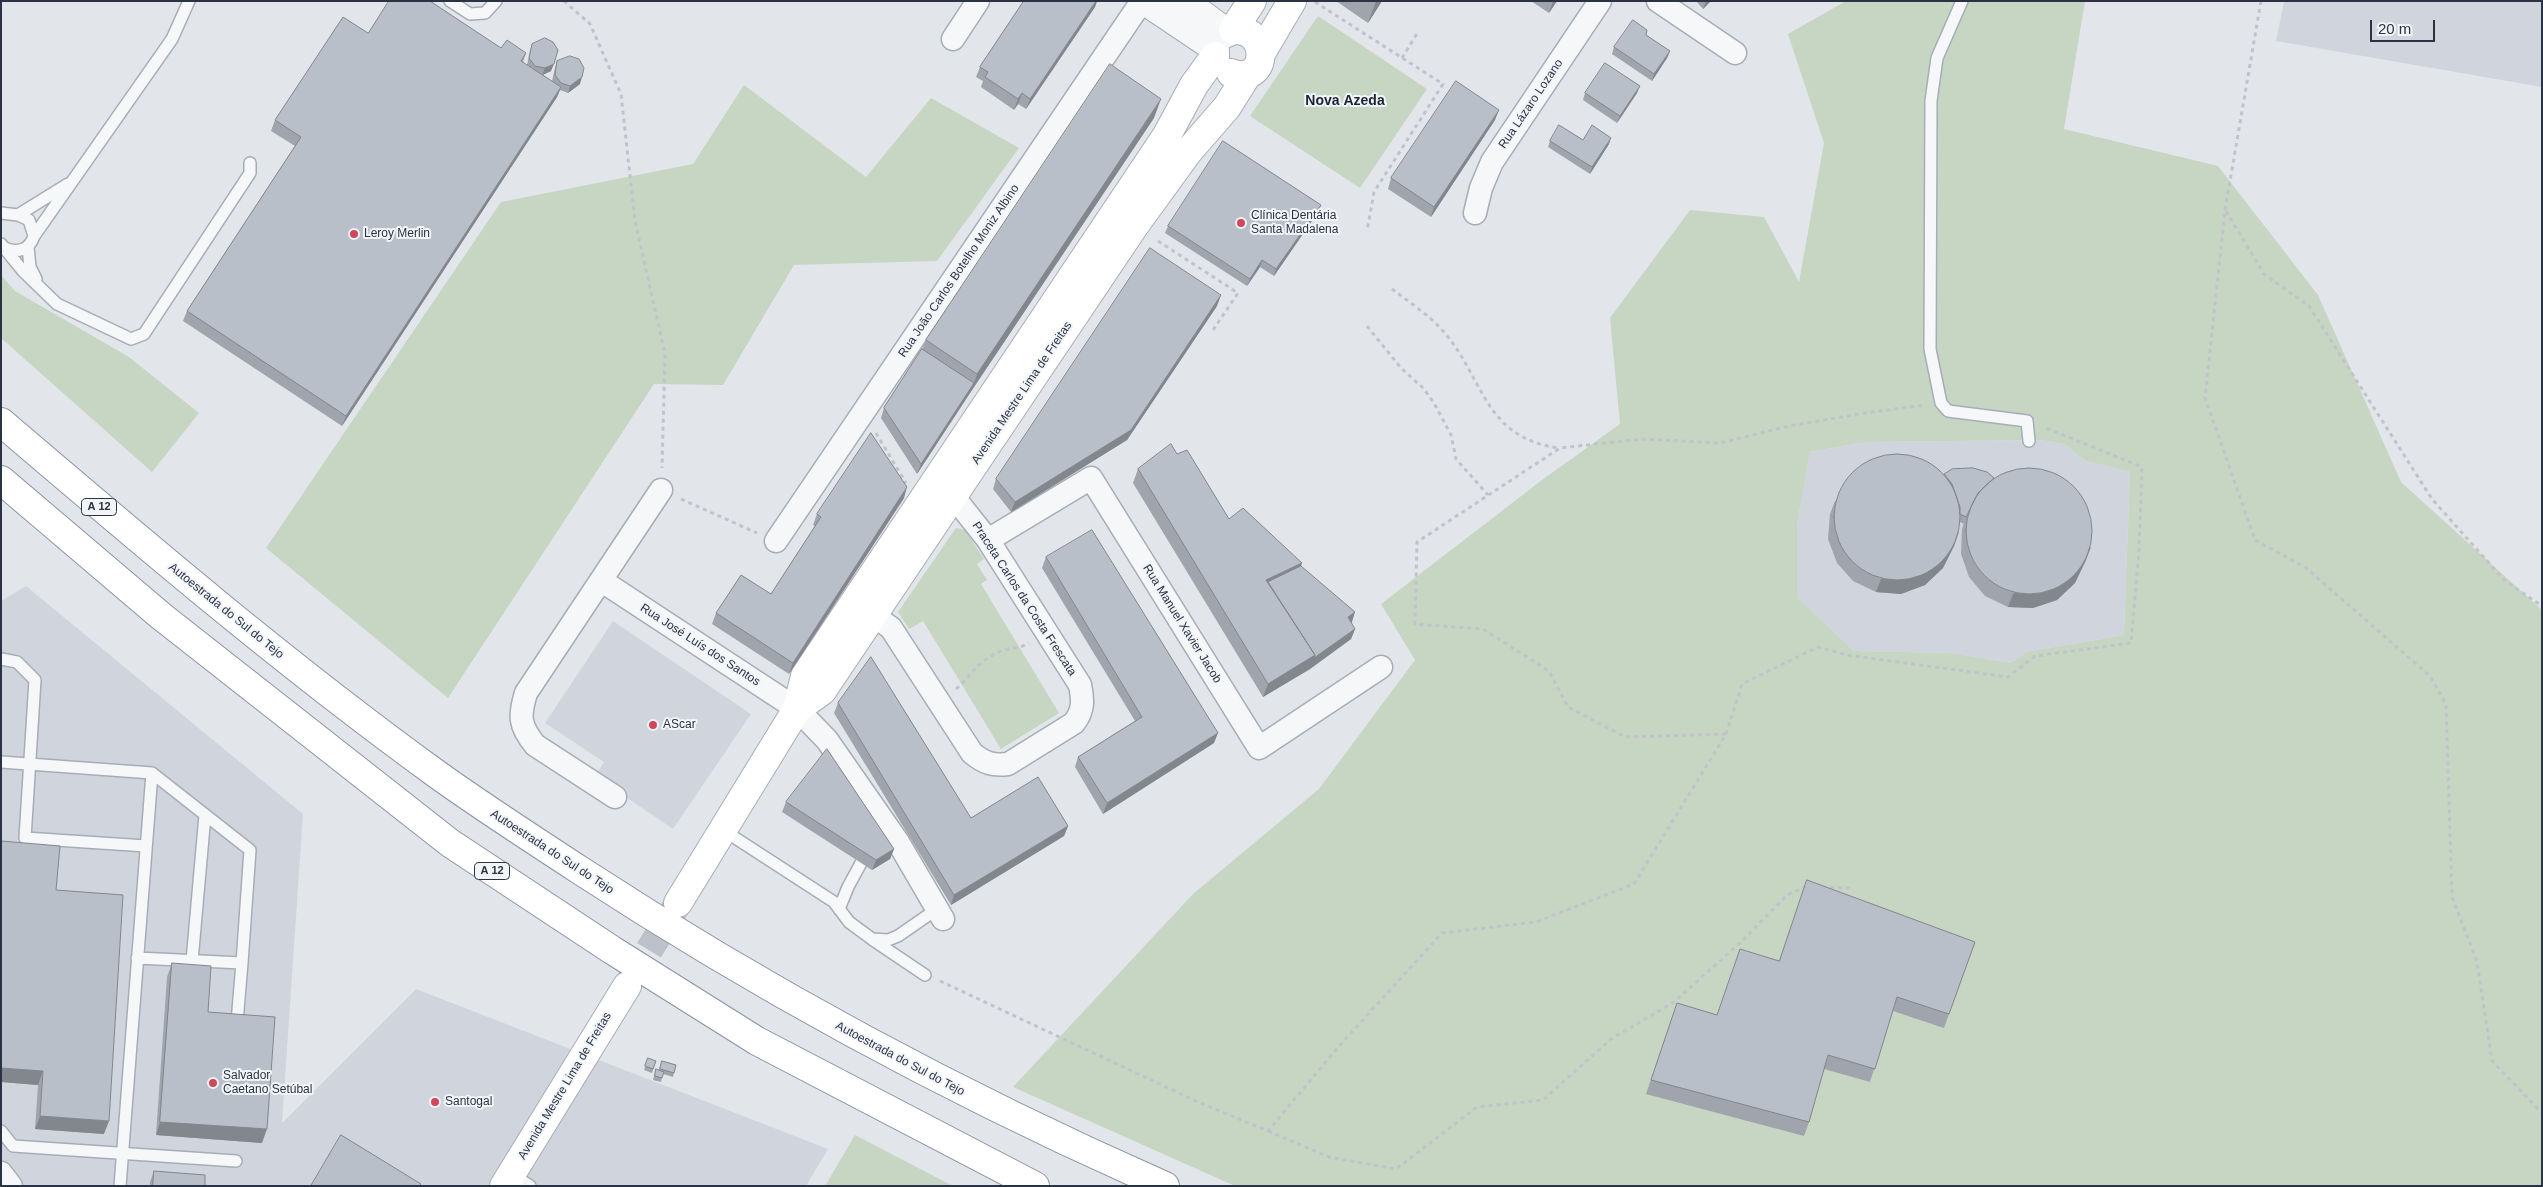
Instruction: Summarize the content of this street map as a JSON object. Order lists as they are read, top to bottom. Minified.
{"streets":{"main road":["Avenida Mestre Lima de Freitas","A 12","Autoestrada do Sul do Tejo"],"street":["Rua Lázaro Lozano","Rua João Carlos Botelho Moniz Albino","Praceta Carlos da Costa Frescata","Rua Manuel Xavier Jacob","Rua José Luís dos Santos"]},"crossings":[["Avenida Mestre Lima de Freitas","Praceta Carlos da Costa Frescata"],["Avenida Mestre Lima de Freitas","Rua José Luís dos Santos"],["Praceta Carlos da Costa Frescata","Rua Manuel Xavier Jacob"]],"districts":["Nova Azeda"],"places":["Clínica Dentária Santa Madalena","Leroy Merlin","AScar","Salvador Caetano Setúbal","Santogal"],"scale_bar":"20 m"}
